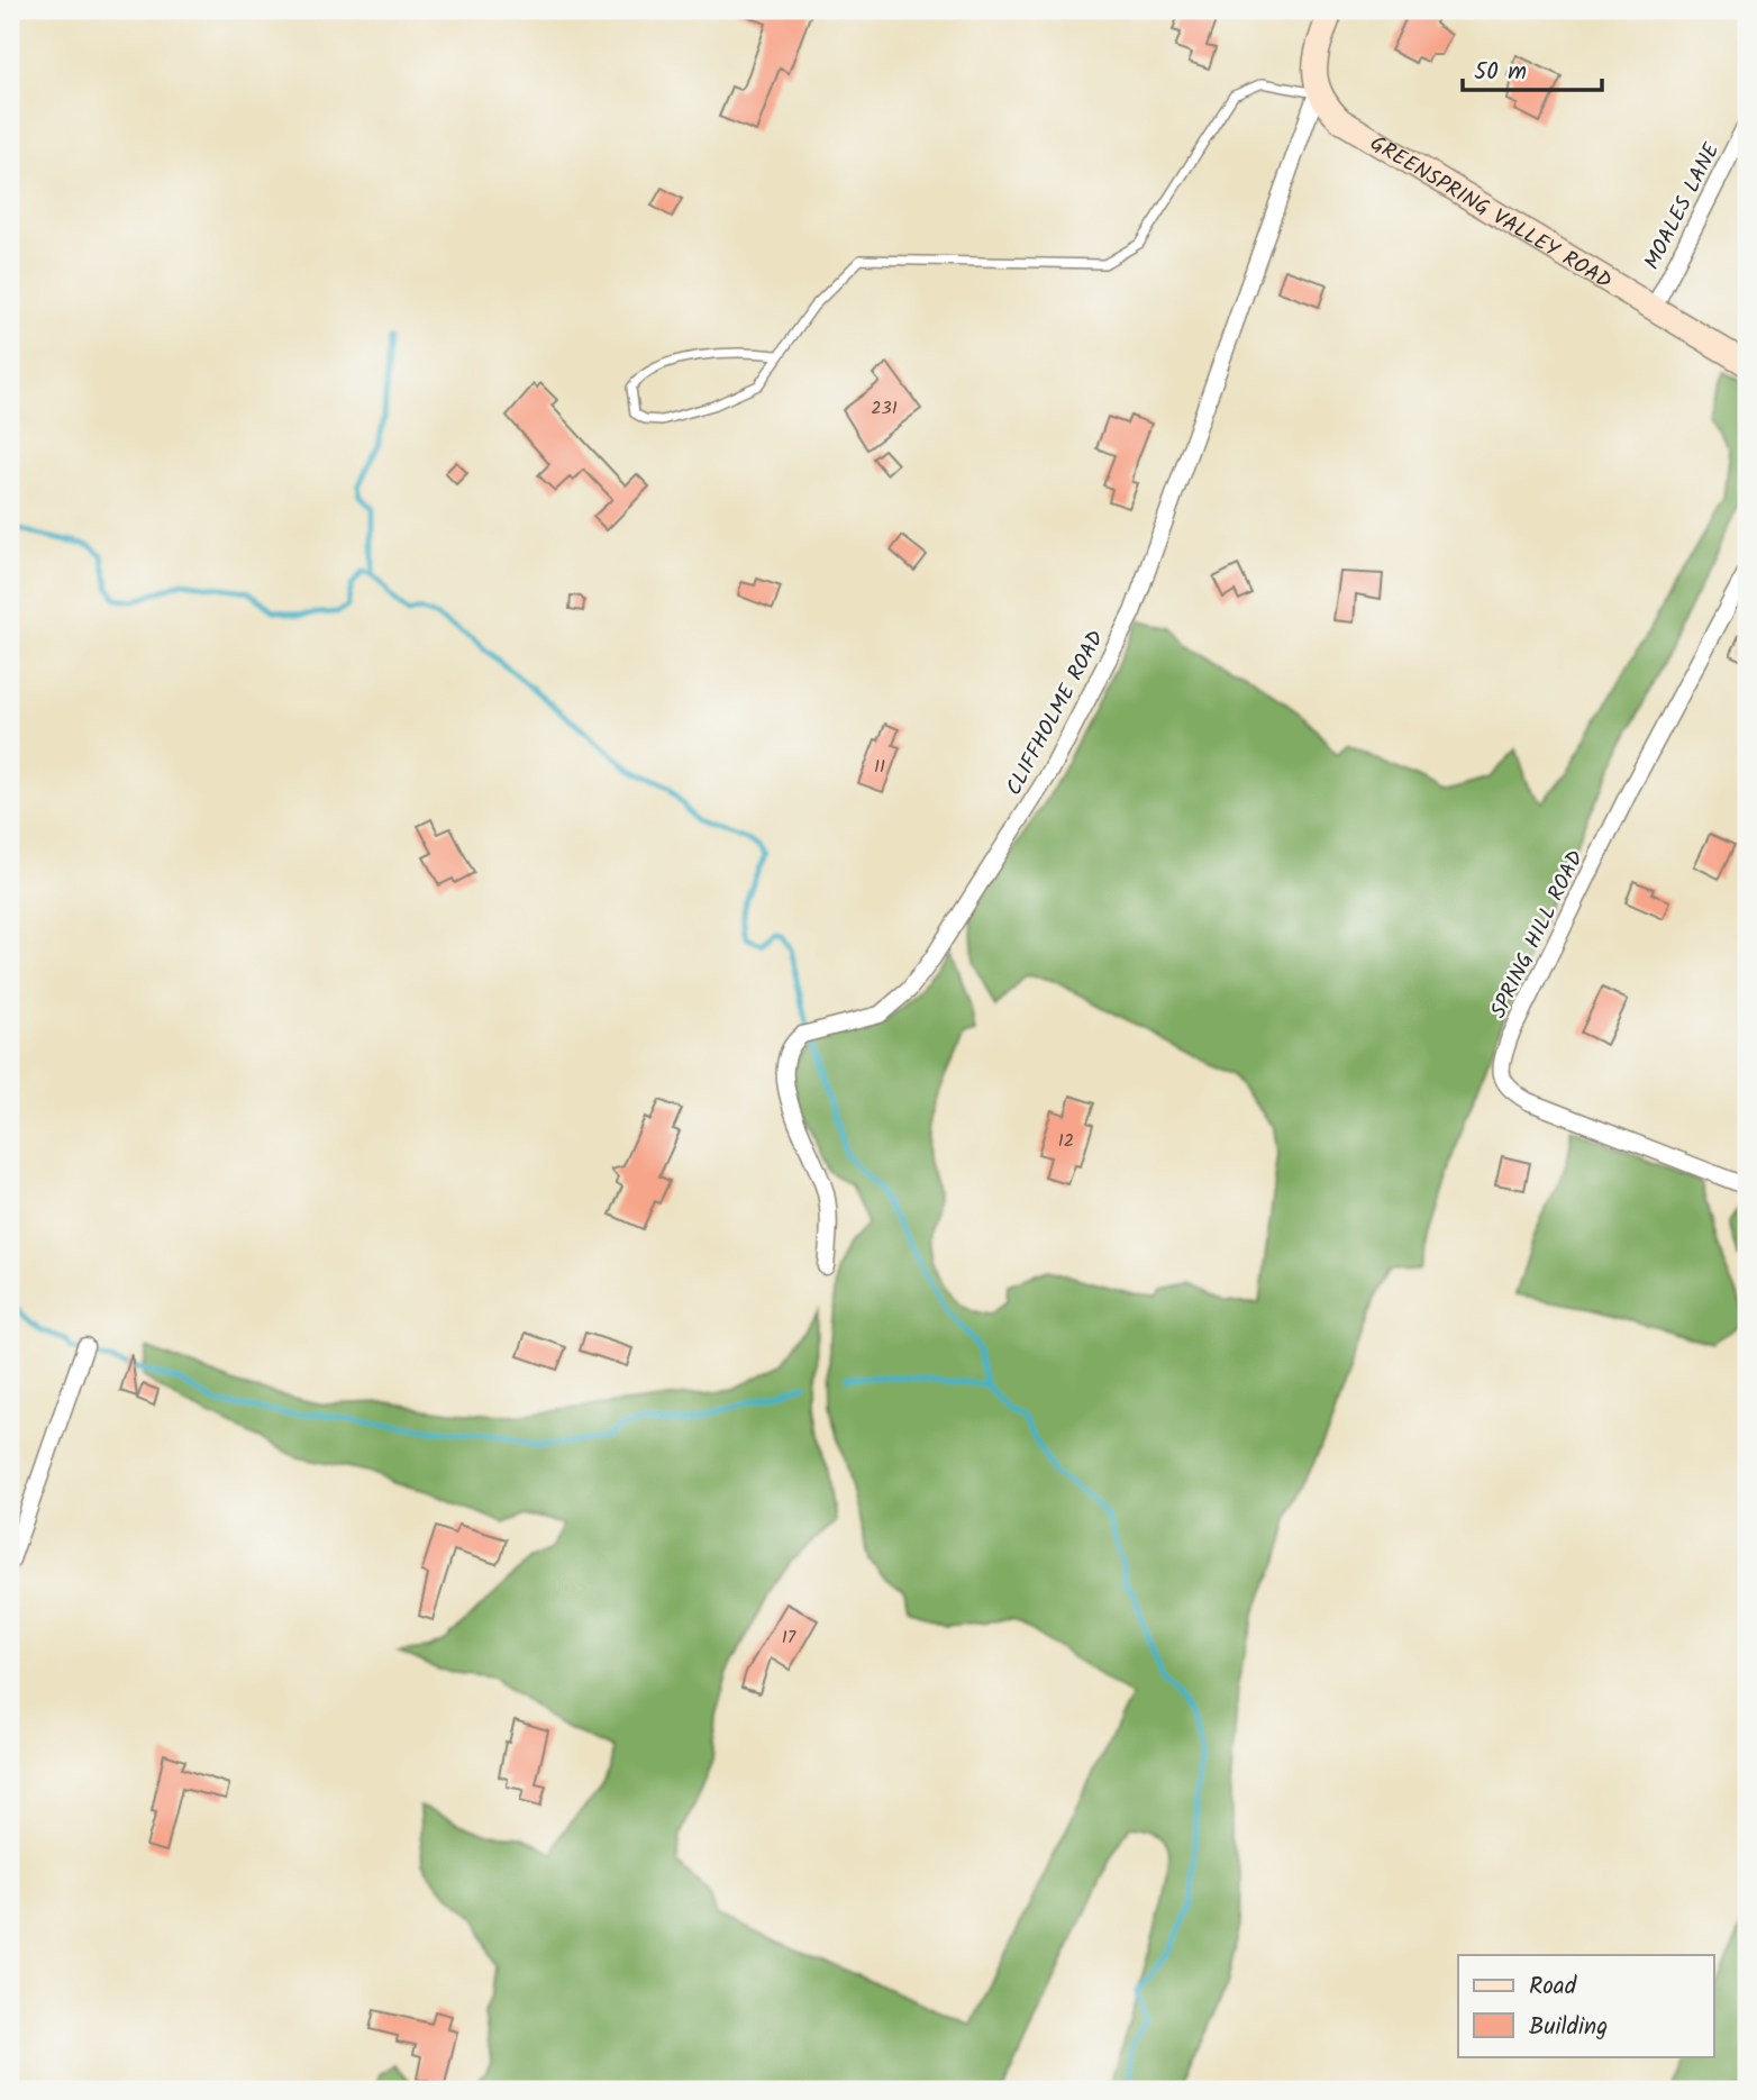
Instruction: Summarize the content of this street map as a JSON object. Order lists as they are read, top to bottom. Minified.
{"streets":{"main road":["GREENSPRING VALLEY ROAD"],"street":["MOALES LANE","CLIFFHOLME ROAD","SPRING HILL ROAD"]},"crossings":[["MOALES LANE","GREENSPRING VALLEY ROAD"],["GREENSPRING VALLEY ROAD","CLIFFHOLME ROAD"]],"house_numbers":["231","11","12","17"],"legend":["Road","Building"],"scale_bar":"50 m"}
